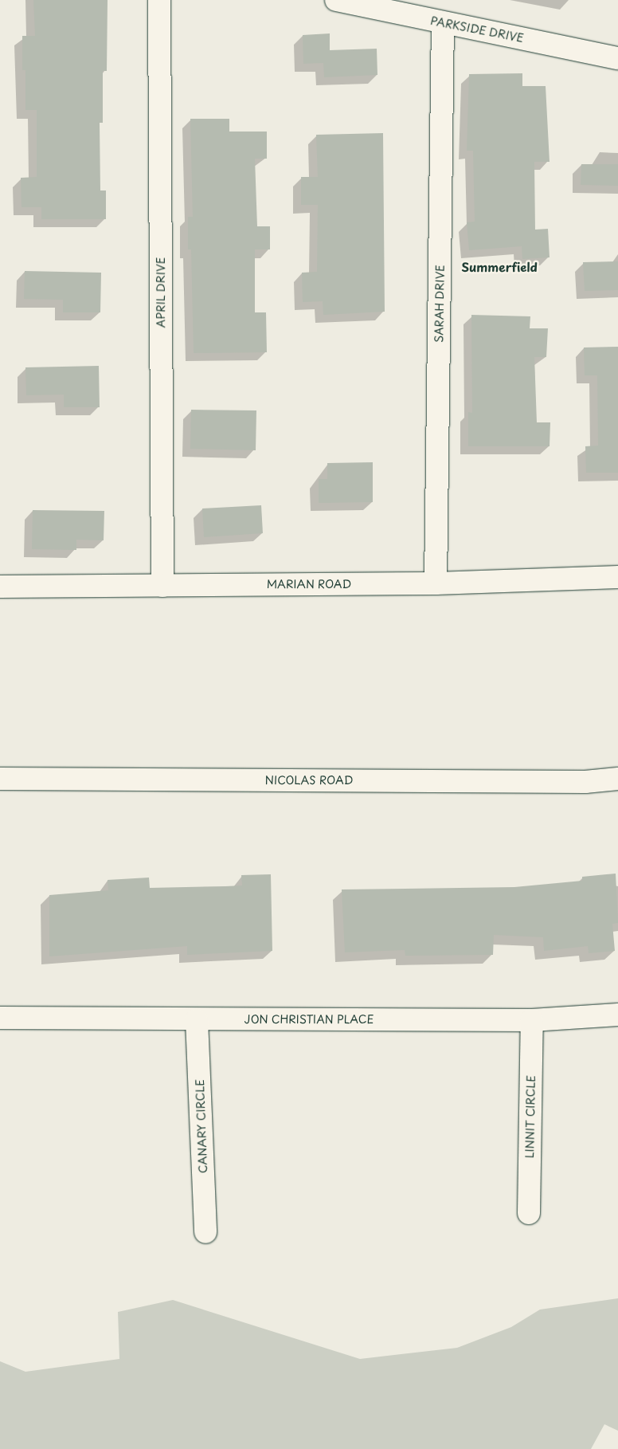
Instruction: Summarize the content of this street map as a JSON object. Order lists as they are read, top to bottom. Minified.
{"streets":{"street":["PARKSIDE DRIVE","APRIL DRIVE","SARAH DRIVE","MARIAN ROAD","NICOLAS ROAD","JON CHRISTIAN PLACE","LINNIT CIRCLE","CANARY CIRCLE"]},"crossings":[["PARKSIDE DRIVE","SARAH DRIVE"],["APRIL DRIVE","MARIAN ROAD"],["SARAH DRIVE","MARIAN ROAD"],["JON CHRISTIAN PLACE","LINNIT CIRCLE"],["JON CHRISTIAN PLACE","CANARY CIRCLE"]],"districts":["Summerfield"]}
